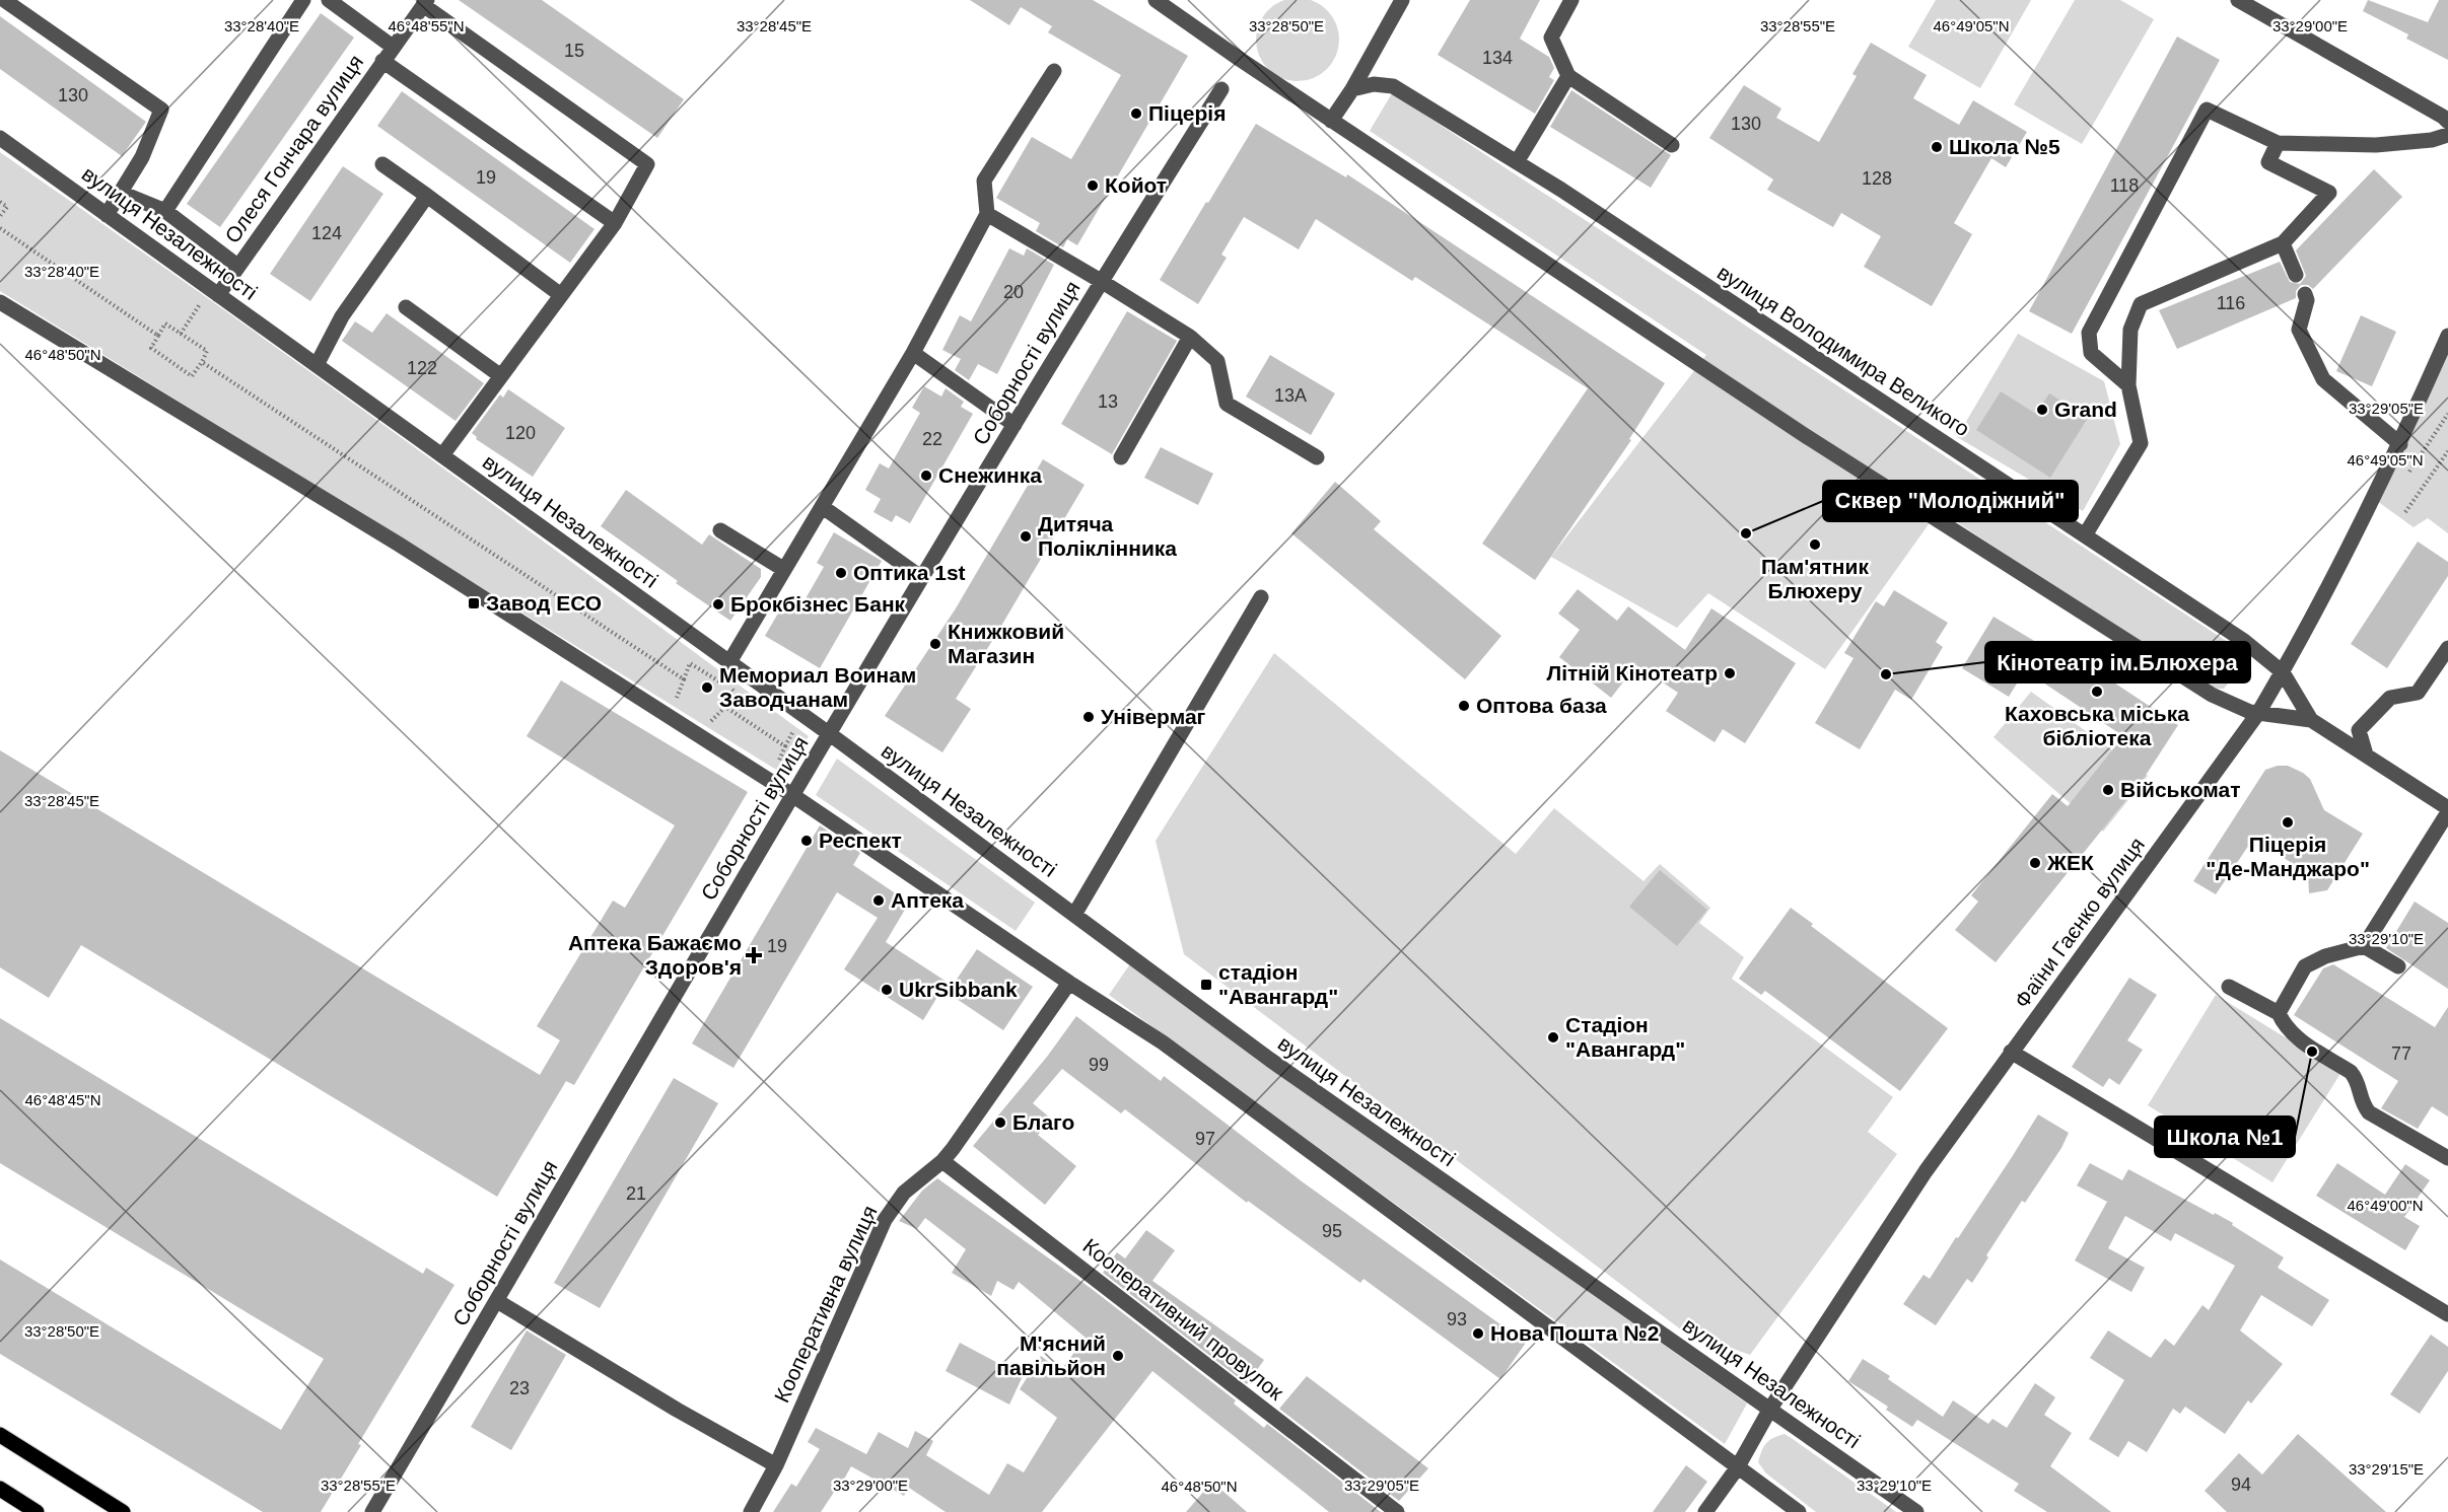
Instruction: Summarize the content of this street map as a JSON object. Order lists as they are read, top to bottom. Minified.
{"streets":{"street":["Олеся Гончара вулиця","вулиця Незалежності","вулиця Володимира Великого","Соборності вулиця","Фаїни Гаєнко вулиця","Кооперативна вулиця","Кооперативний провулок"]},"crossings":[["Олеся Гончара вулиця","вулиця Незалежності"],["вулиця Незалежності","Соборності вулиця"],["вулиця Незалежності","Фаїни Гаєнко вулиця"],["вулиця Володимира Великого","Фаїни Гаєнко вулиця"],["Кооперативна вулиця","Кооперативний провулок"]],"places":{"other":["Піцерія","Школа №5","Койот","Grand","Снежинка","Сквер \"Молодіжний\"","Дитяча Поліклінника","Пам'ятник Блюхеру","Оптика 1st","Брокбізнес Банк","Книжковий Магазин","Літній Кінотеатр","Кінотеатр ім.Блюхера","Мемориал Воинам Заводчанам","Каховська міська бібліотека","Оптова база","Універмаг","Військомат","Піцерія \"Де-Манджаро\"","Респект","ЖЕК","Аптека","UkrSibbank","Стадіон \"Авангард\"","Школа №1","Благо","Нова Пошта №2","М'ясний павільйон"],"transit":["Завод ЕСО","стадіон \"Авангард\""],"health":["Аптека Бажаємо Здоров'я"]},"house_numbers":["15","134","130","130","19","128","118","124","20","116","122","13А","13","120","22","19","77","99","97","21","95","93","23","94"],"coordinates":["46°48'55\"N","46°49'05\"N","33°28'40\"E","33°28'45\"E","33°28'50\"E","33°28'55\"E","33°29'00\"E","46°48'50\"N","33°29'05\"E","33°29'10\"E","46°48'45\"N","46°49'00\"N","33°29'15\"E"]}
